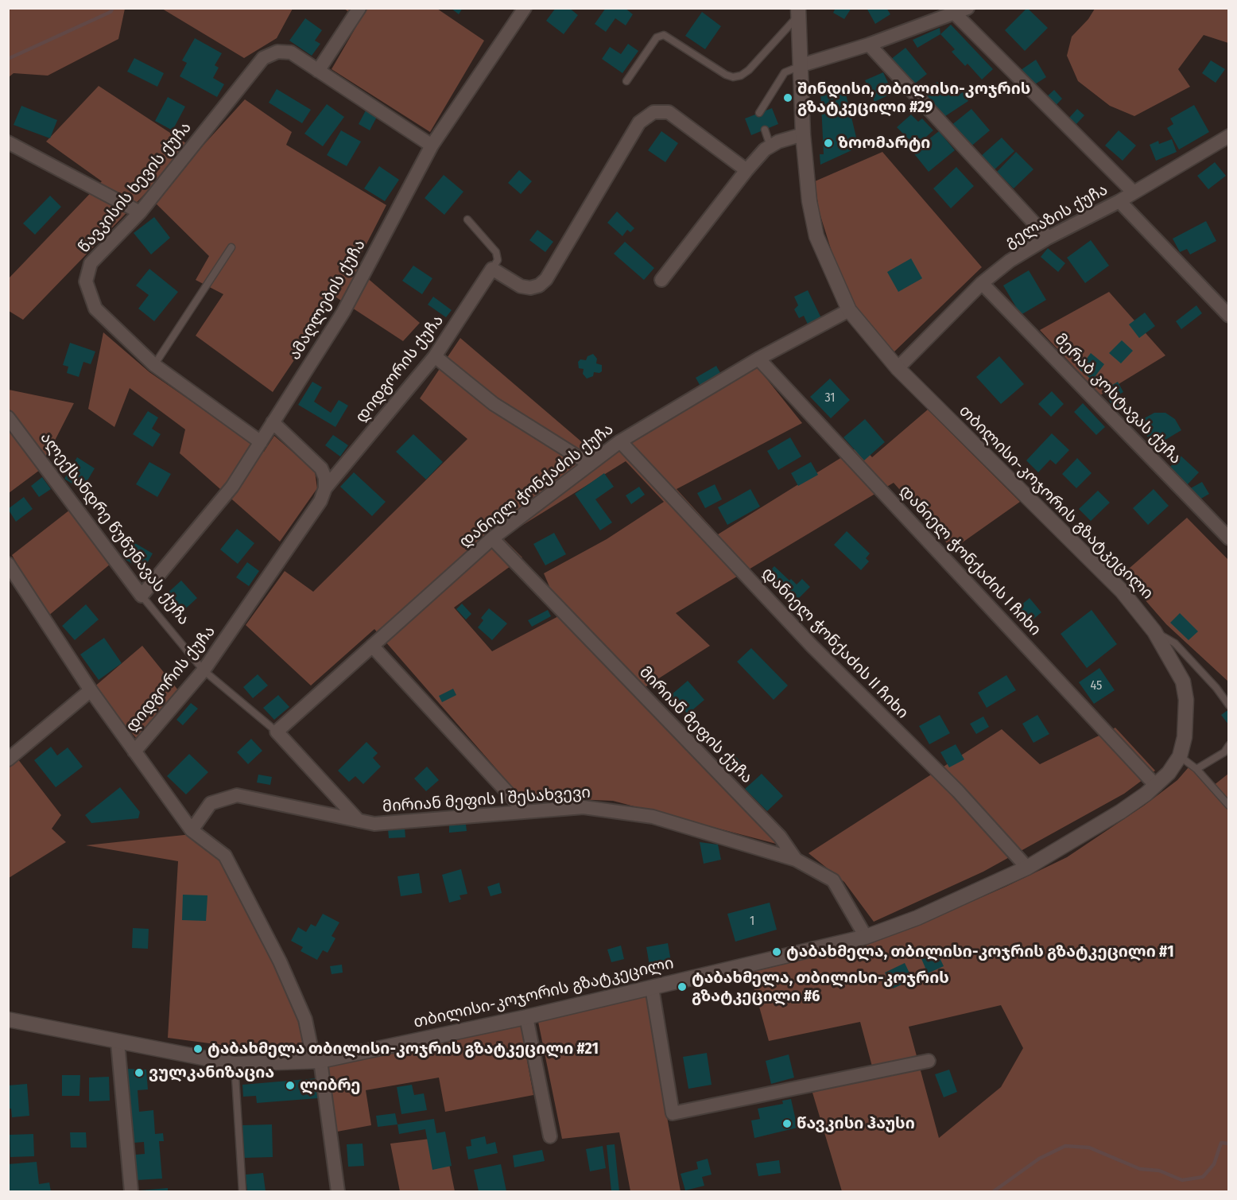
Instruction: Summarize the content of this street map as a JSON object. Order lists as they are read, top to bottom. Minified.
{"streets":{"main road":["თბილისი-კოჯორის გზატკეცილი"],"street":["წავკისის ხევის ქუჩა","გელაზის ქუჩა","ამაღლების ქუჩა","დიდგორის ქუჩა","მერაბ კოსტავას ქუჩა","დანიელ ჭონქაძის ქუჩა","ალექსანდრე წუწუნავას ქუჩა","დანიელ ჭონქაძის I ჩიხი","დანიელ ჭონქაძის II ჩიხი","მირიან მეფის ქუჩა","მირიან მეფის I შესახვევი"]},"crossings":[["წავკისის ხევის ქუჩა","ამაღლების ქუჩა"],["გელაზის ქუჩა","მერაბ კოსტავას ქუჩა"],["გელაზის ქუჩა","თბილისი-კოჯორის გზატკეცილი"],["ამაღლების ქუჩა","ალექსანდრე წუწუნავას ქუჩა"],["დიდგორის ქუჩა","ალექსანდრე წუწუნავას ქუჩა"],["დანიელ ჭონქაძის ქუჩა","თბილისი-კოჯორის გზატკეცილი"],["დანიელ ჭონქაძის ქუჩა","ალექსანდრე წუწუნავას ქუჩა"],["დანიელ ჭონქაძის ქუჩა","დანიელ ჭონქაძის I ჩიხი"],["დანიელ ჭონქაძის ქუჩა","დანიელ ჭონქაძის II ჩიხი"],["დანიელ ჭონქაძის ქუჩა","მირიან მეფის ქუჩა"],["თბილისი-კოჯორის გზატკეცილი","დანიელ ჭონქაძის I ჩიხი"],["თბილისი-კოჯორის გზატკეცილი","დანიელ ჭონქაძის II ჩიხი"],["თბილისი-კოჯორის გზატკეცილი","მირიან მეფის ქუჩა"],["ალექსანდრე წუწუნავას ქუჩა","მირიან მეფის I შესახვევი"],["მირიან მეფის ქუჩა","მირიან მეფის I შესახვევი"]],"places":["შინდისი, თბილისი-კოჯრის გზატკეცილი #29","ზოომარტი","ტაბახმელა, თბილისი-კოჯრის გზატკეცილი #1","ტაბახმელა, თბილისი-კოჯრის გზატკეცილი #6","ტაბახმელა თბილისი-კოჯრის გზატკეცილი #21","ვულკანიზაცია","ლიბრე","წავკისი ჰაუსი"],"house_numbers":["31","45","1"]}
